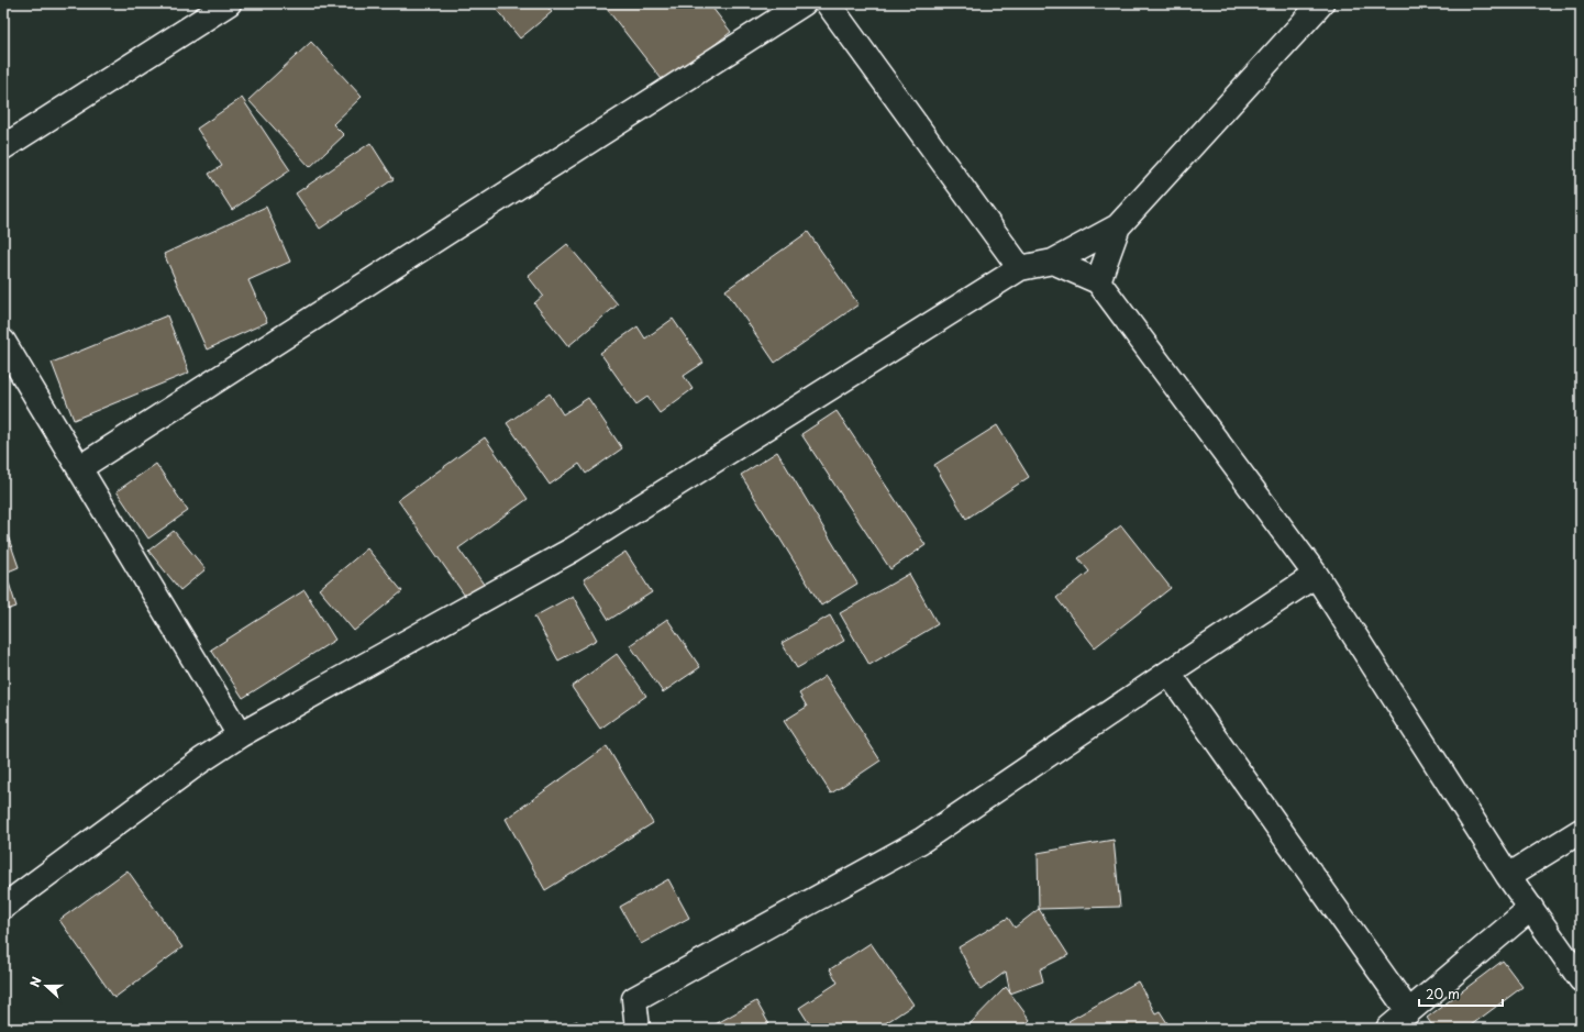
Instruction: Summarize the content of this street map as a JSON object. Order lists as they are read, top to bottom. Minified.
{"scale_bar":"20 m","north":"left"}
